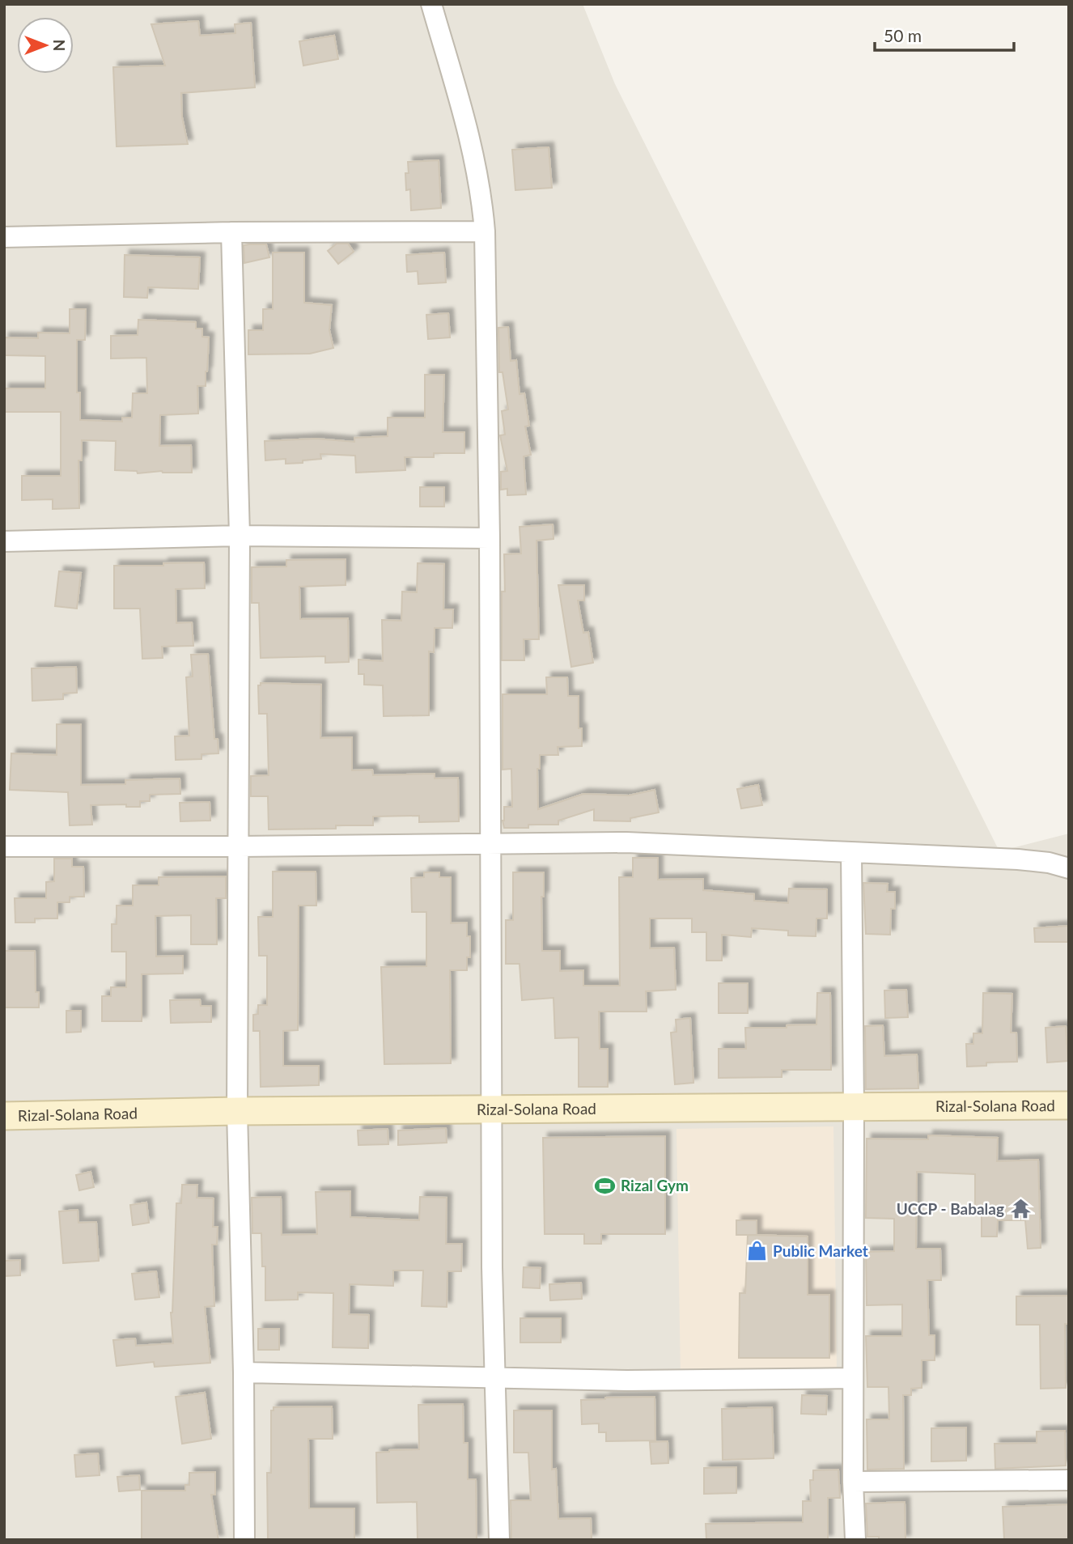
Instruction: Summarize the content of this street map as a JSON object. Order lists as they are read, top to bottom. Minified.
{"streets":{"main road":["Rizal-Solana Road"]},"places":{"sports":["Rizal Gym"],"temple":["UCCP - Babalag"],"shop":["Public Market"]},"scale_bar":"50 m","north":"right"}
